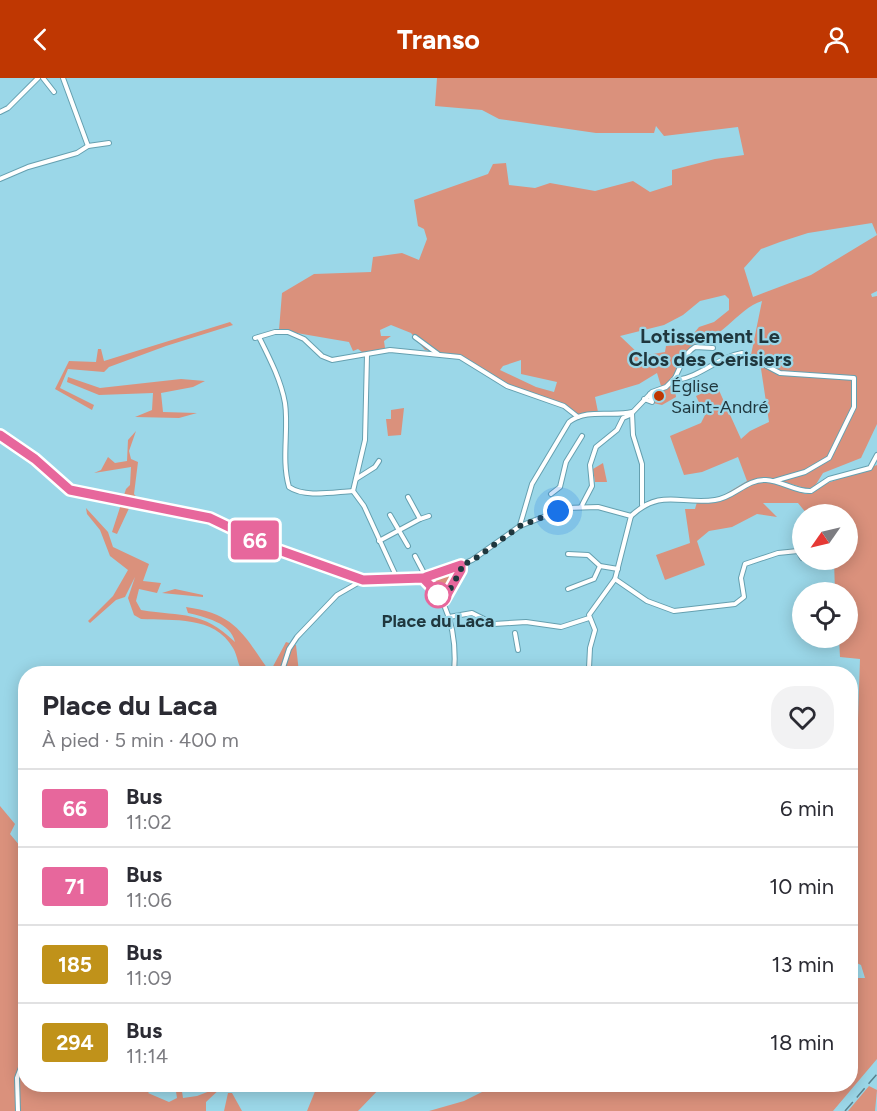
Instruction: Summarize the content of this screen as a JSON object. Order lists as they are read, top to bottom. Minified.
{"districts":["Lotissement Le Clos des Cerisiers"],"places":["Église Saint-André","Place du Laca"],"lines":["bus line 66"],"north":"bottom left","page":{"header":"Transo","on_map":"66","heading":["Place du Laca","À pied · 5 min · 400 m"],"list":[{"mark":"66","name":"Bus","note":"11:02","value":"6 min"},{"mark":"71","name":"Bus","note":"11:06","value":"10 min"},{"mark":"185","name":"Bus","note":"11:09","value":"13 min"},{"mark":"294","name":"Bus","note":"11:14","value":"18 min"}]}}
